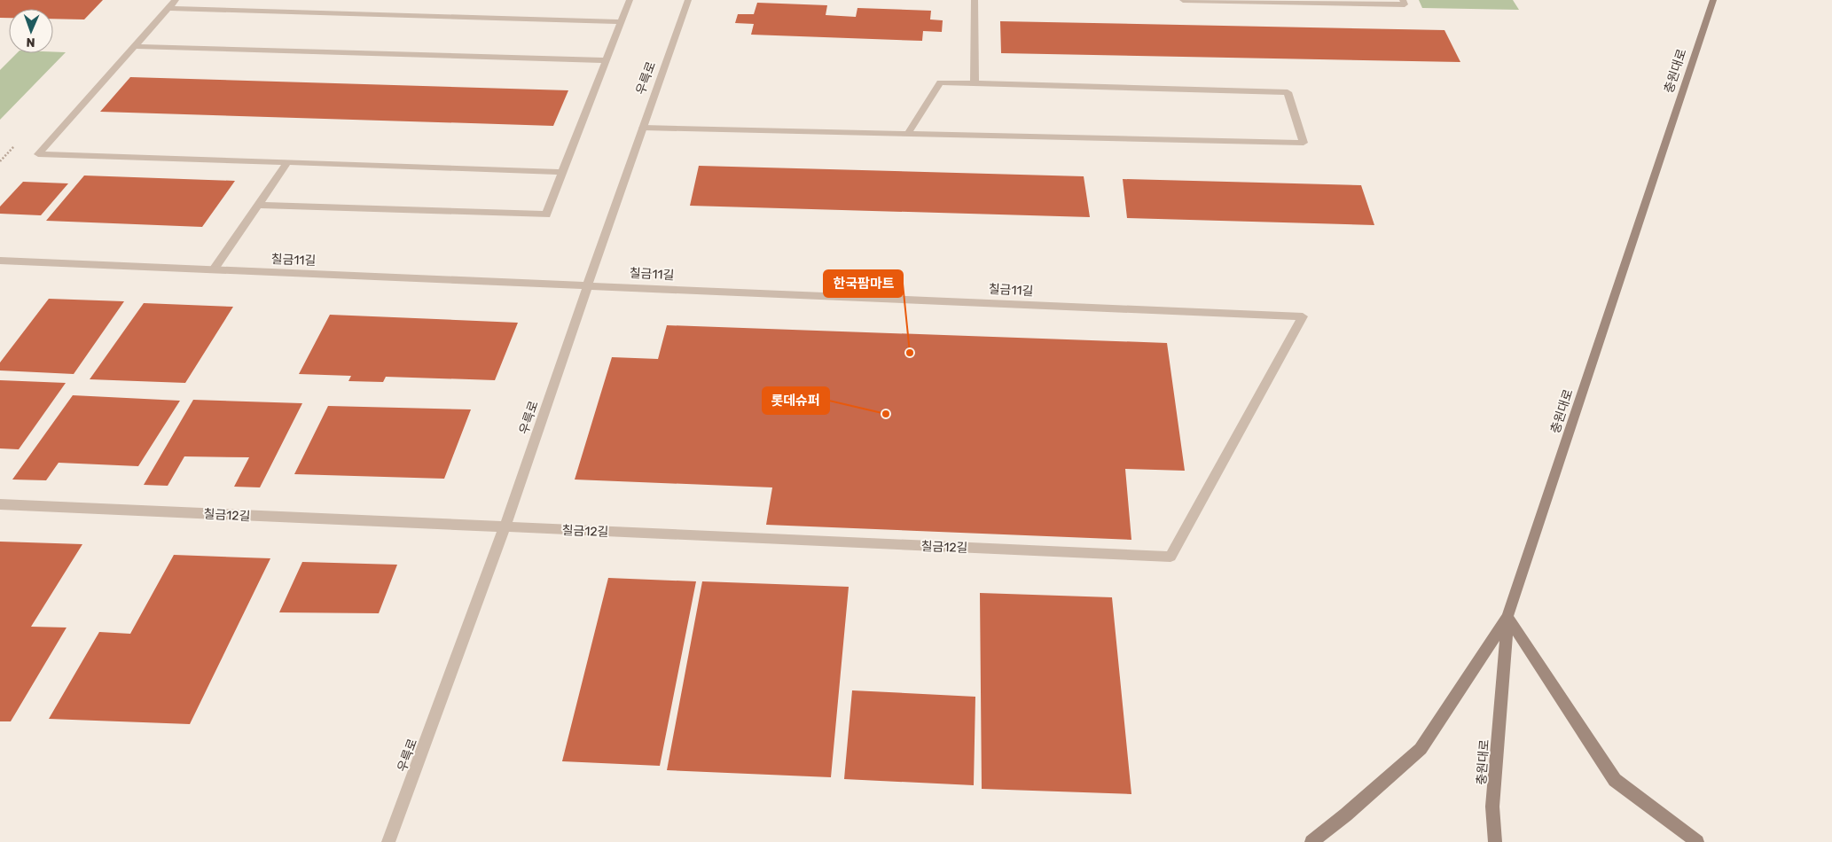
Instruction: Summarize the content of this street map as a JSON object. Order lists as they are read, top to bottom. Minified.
{"streets":{"street":["충원대로","우륵로","칠금11길","칠금12길"]},"crossings":[["우륵로","칠금11길"],["우륵로","칠금12길"],["칠금11길","칠금12길"]],"places":["한국팜마트","롯데슈퍼"],"north":"bottom"}
